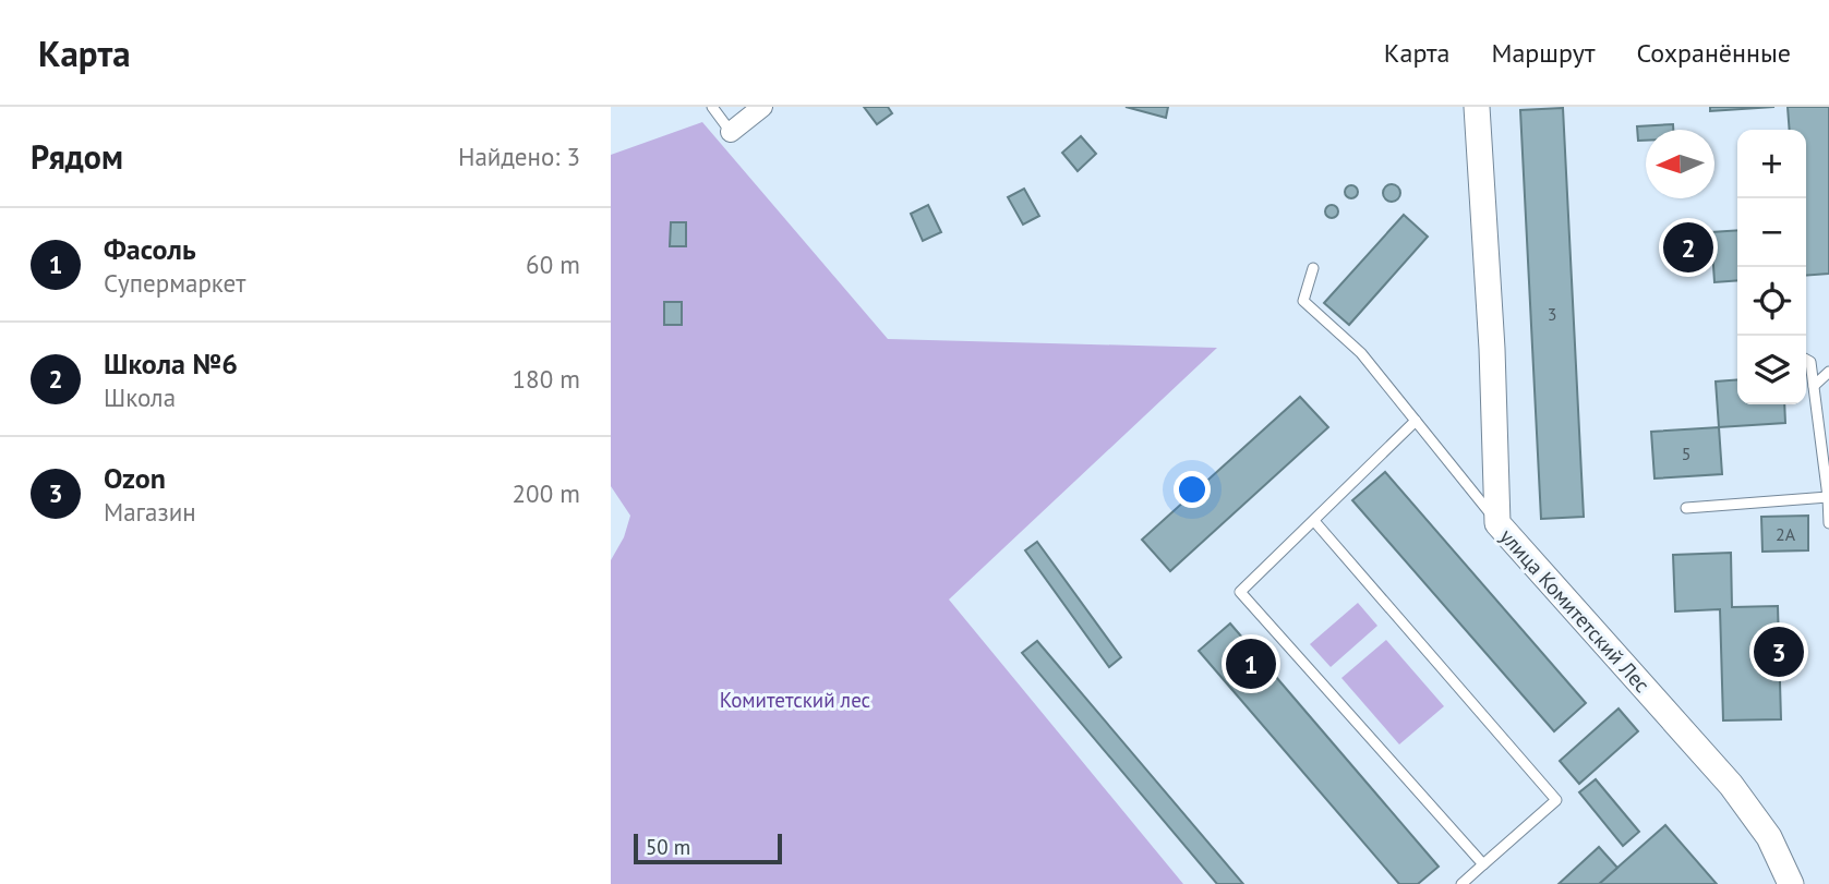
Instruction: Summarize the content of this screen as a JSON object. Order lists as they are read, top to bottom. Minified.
{"streets":{"street":["улица Комитетский Лес"]},"parks":["Комитетский лес"],"house_numbers":["3","5","2А"],"scale_bar":"50 m","north":"left","page":{"header":"Карта","nav":["Карта","Маршрут","Сохранённые"],"heading":["Рядом","Найдено: 3"],"map_buttons":["+","−"],"list":[{"mark":"1","name":"Фасоль","note":"Супермаркет","value":"60 m"},{"mark":"2","name":"Школа №6","note":"Школа","value":"180 m"},{"mark":"3","name":"Ozon","note":"Магазин","value":"200 m"}],"pins":["2","3","1"],"scale":"50 m"}}
